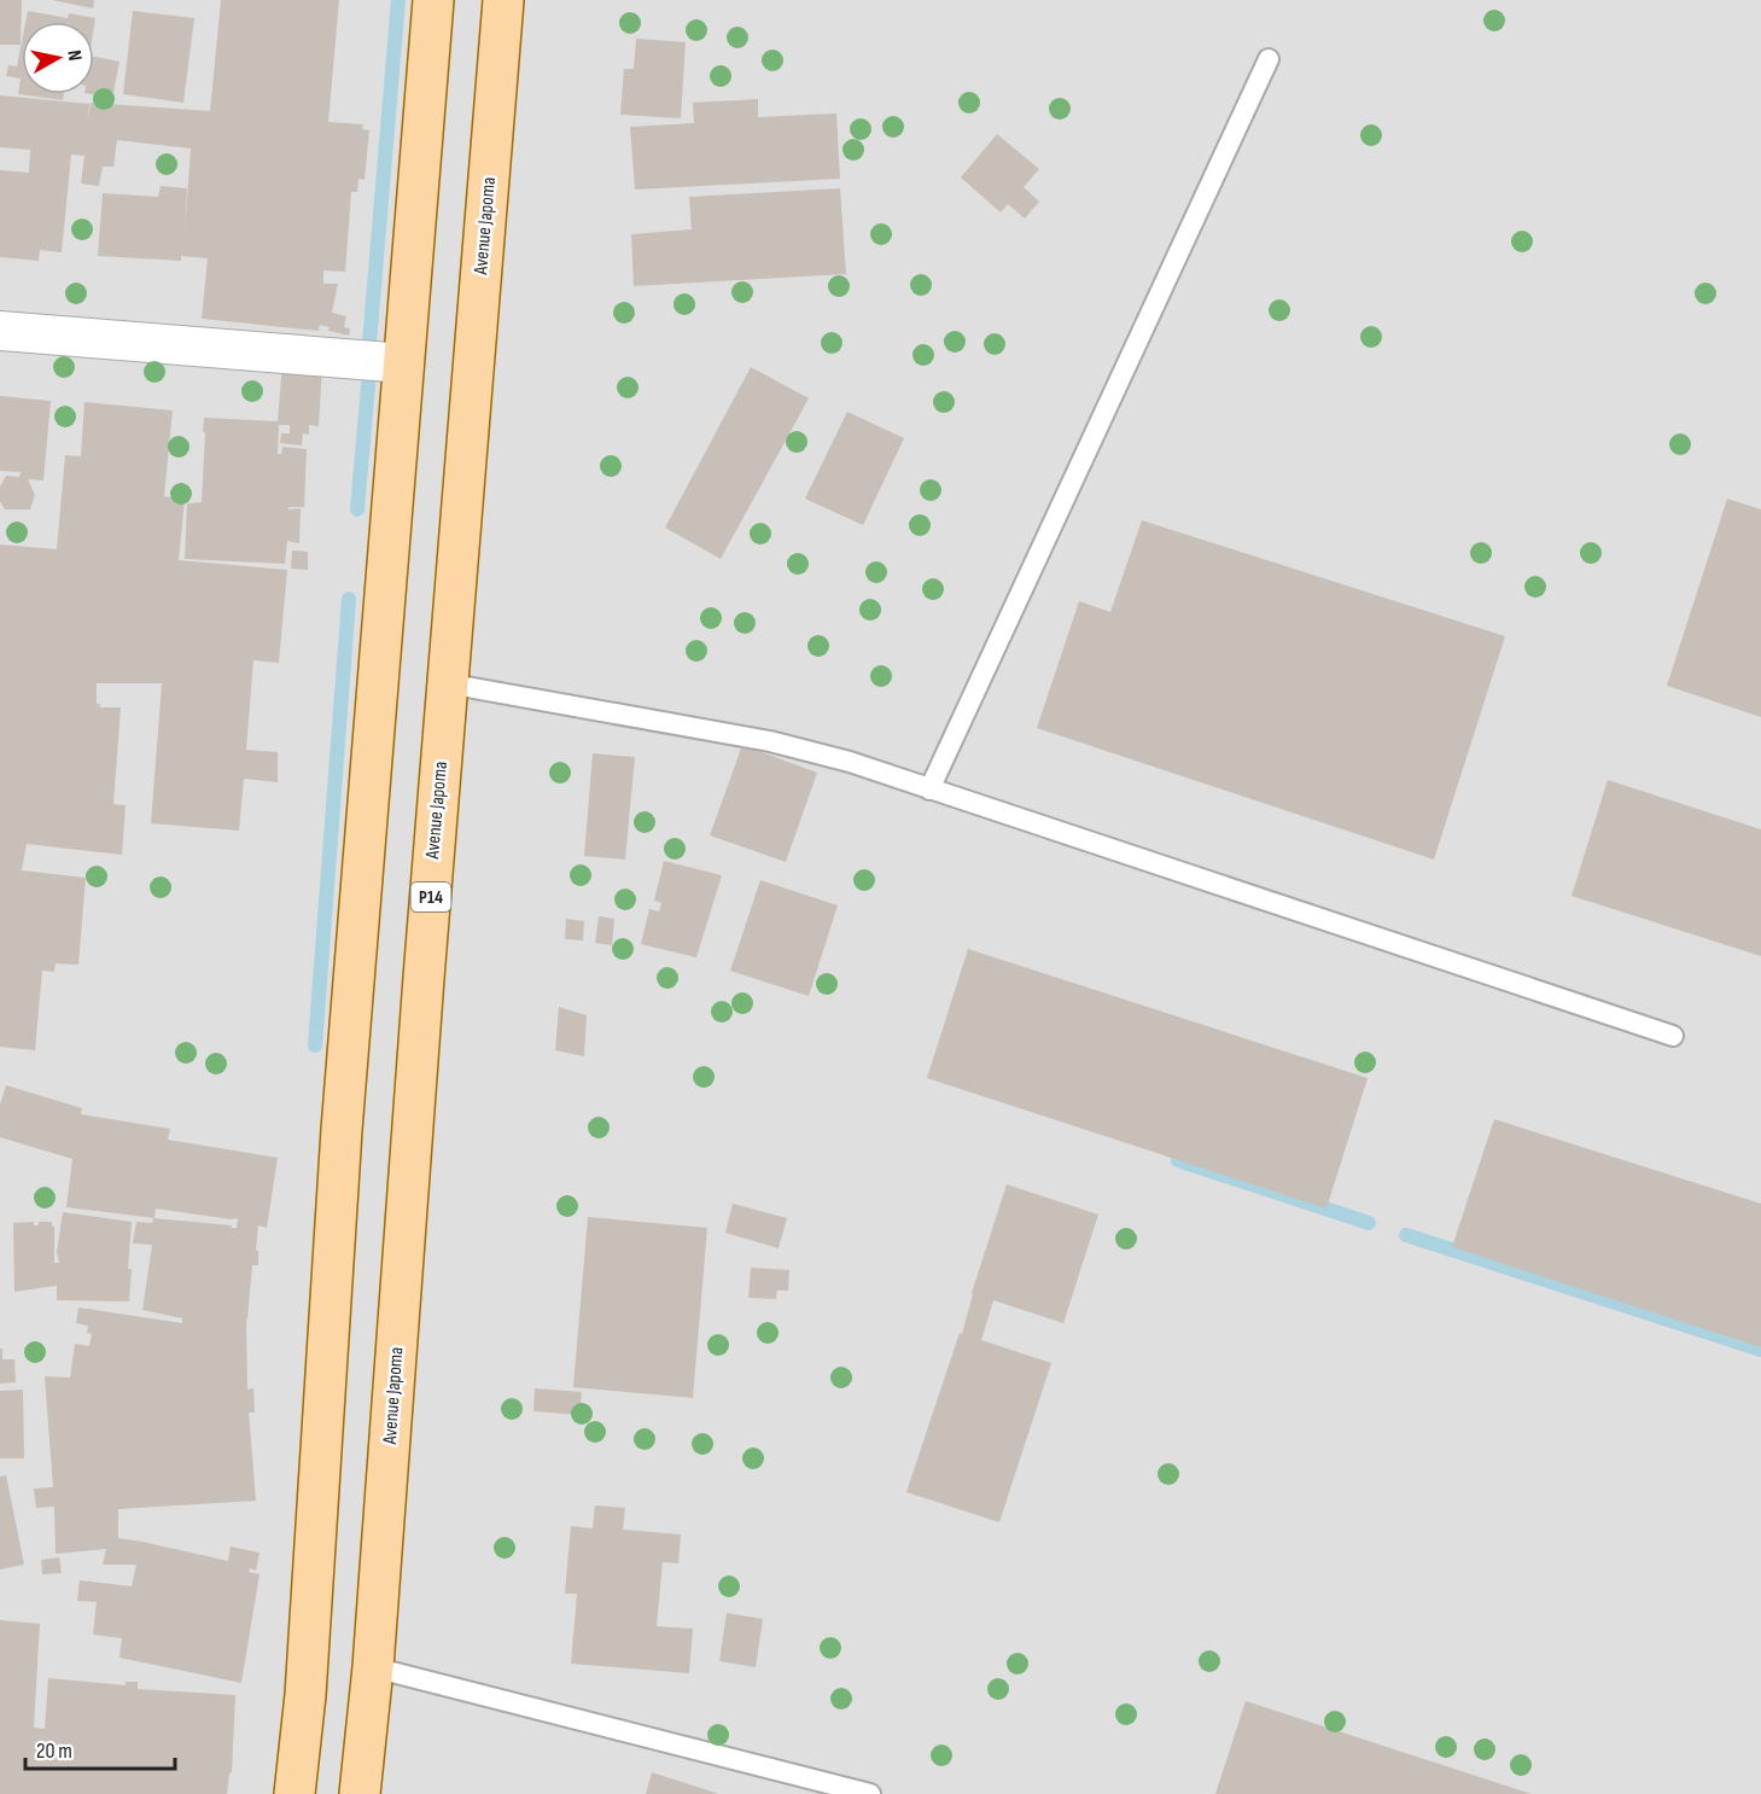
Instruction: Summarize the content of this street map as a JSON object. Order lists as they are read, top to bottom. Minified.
{"streets":{"main road":["Avenue Japoma","P14"]},"scale_bar":"20 m","north":"right"}
